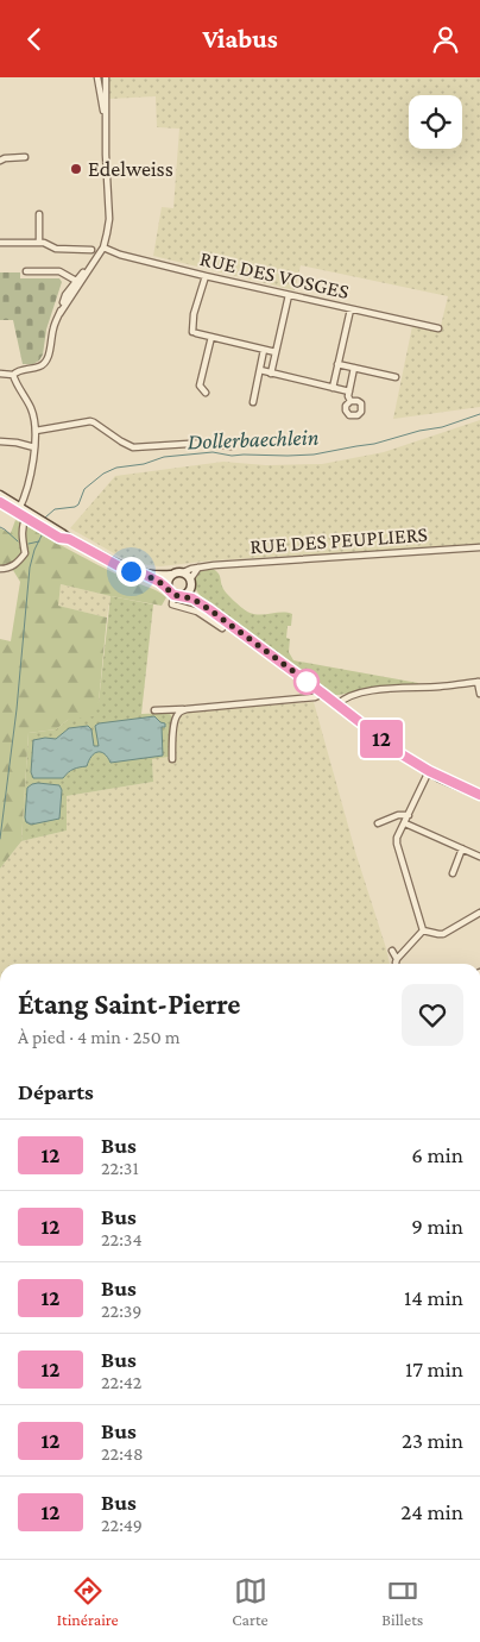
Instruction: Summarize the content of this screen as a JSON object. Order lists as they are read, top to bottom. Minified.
{"streets":{"street":["RUE DES VOSGES","RUE DES PEUPLIERS"]},"water":["Dollerbaechlein"],"places":["Edelweiss"],"lines":["bus line 12"],"page":{"header":"Viabus","on_map":"12","heading":[["Étang Saint-Pierre","À pied · 4 min · 250 m"],"Départs"],"list":[{"mark":"12","name":"Bus","note":"22:31","value":"6 min"},{"mark":"12","name":"Bus","note":"22:34","value":"9 min"},{"mark":"12","name":"Bus","note":"22:39","value":"14 min"},{"mark":"12","name":"Bus","note":"22:42","value":"17 min"},{"mark":"12","name":"Bus","note":"22:48","value":"23 min"},{"mark":"12","name":"Bus","note":"22:49","value":"24 min"}],"tabs":["Itinéraire","Carte","Billets"]}}
